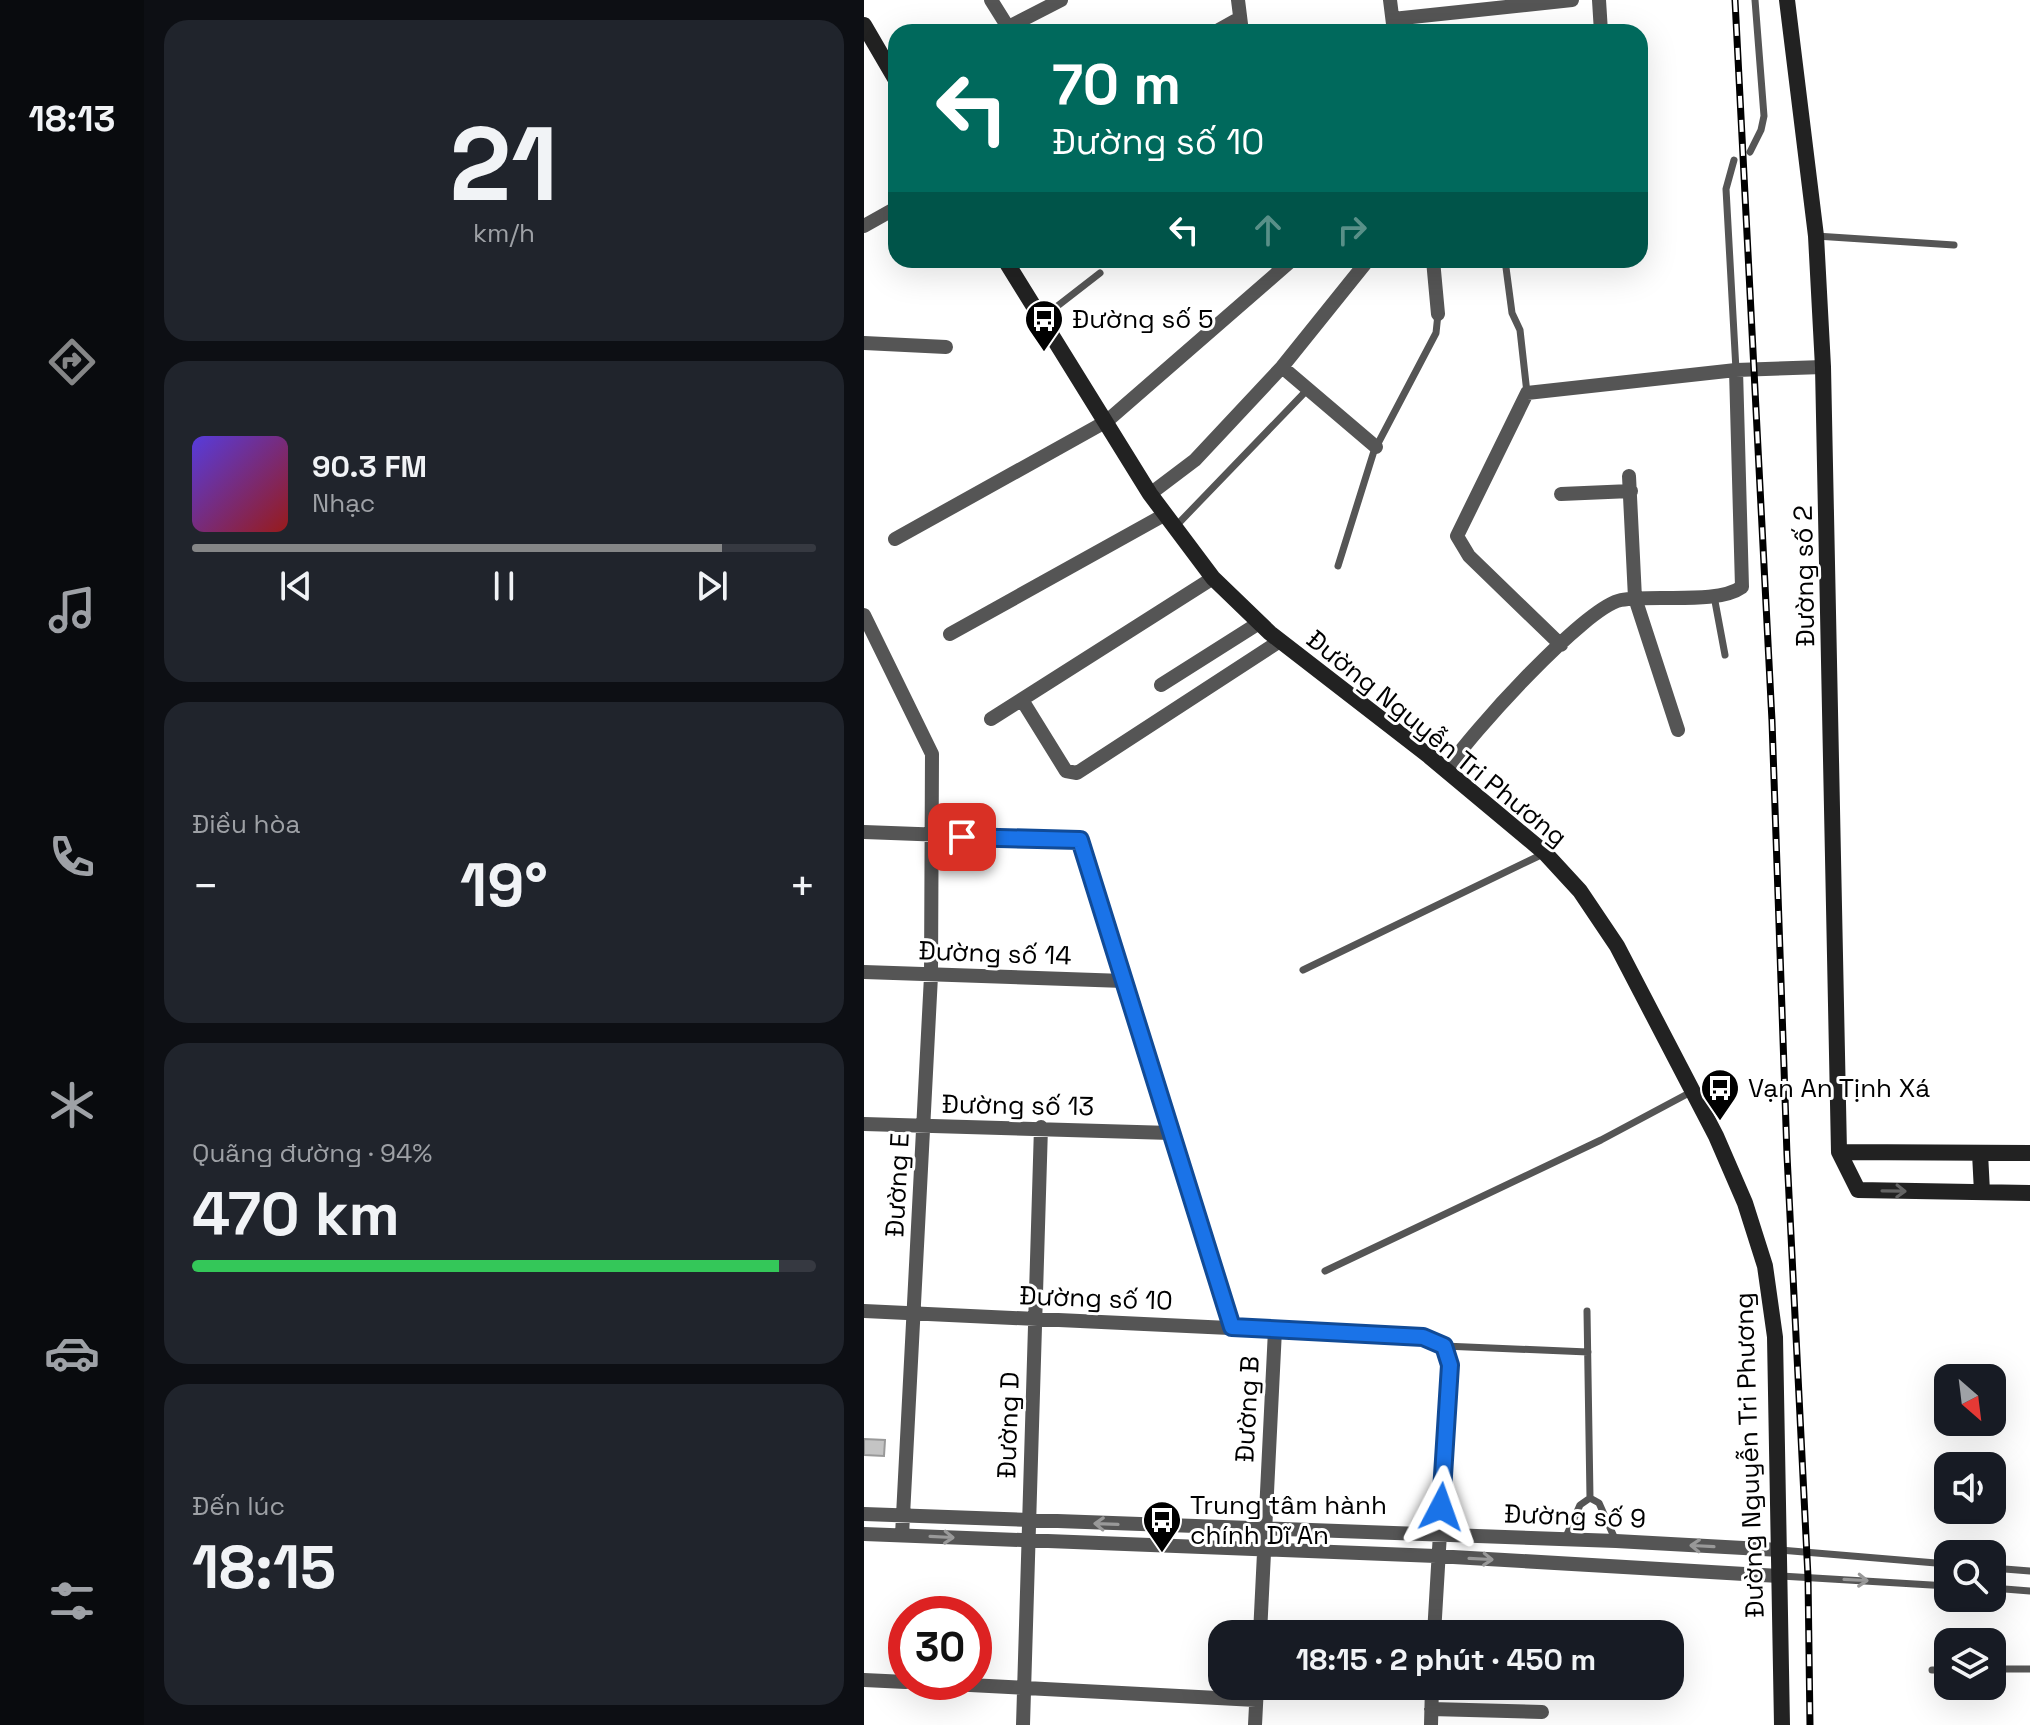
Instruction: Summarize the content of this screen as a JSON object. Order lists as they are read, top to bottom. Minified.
{"streets":{"main road":["Đường số 2","Đường Nguyễn Tri Phương"],"street":["Đường số 14","Đường số 13","Đường E","Đường số 10","Đường B","Đường D","Đường số 9"]},"crossings":[["Đường Nguyễn Tri Phương","Đường số 9"],["Đường số 14","Đường E"],["Đường số 13","Đường E"],["Đường số 13","Đường D"],["Đường E","Đường số 10"],["Đường E","Đường số 9"],["Đường số 10","Đường B"],["Đường số 10","Đường D"],["Đường B","Đường số 9"],["Đường D","Đường số 9"]],"places":{"bus stop":["Đường số 5","Vạn An Tịnh Xá","Trung tâm hành chính Dĩ An"]},"north":"bottom right","page":{"tabs":"18:13","tile":[["21","km/h"],"Điều hòa",["Quãng đường · 94%","470 km"],["Đến lúc","18:15"]],"turn":["70 m","Đường số 10"],"song":["90.3 FM","Nhạc"],"heat":["−","19°","+"],"limit":"30","trip":"18:15 · 2 phút · 450 m"}}
